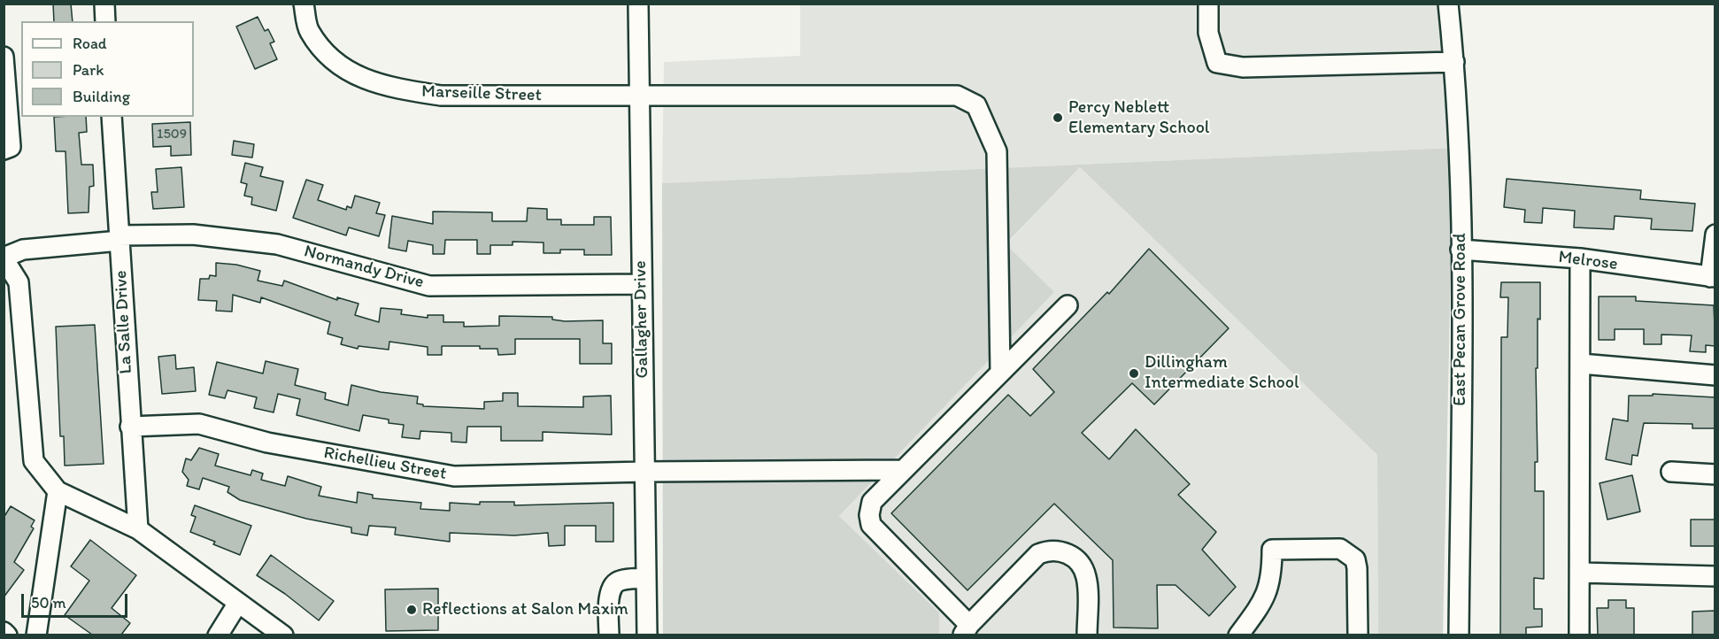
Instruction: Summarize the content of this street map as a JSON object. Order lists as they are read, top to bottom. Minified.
{"streets":{"street":["Marseille Street","Melrose","Normandy Drive","Gallagher Drive","East Pecan Grove Road","La Salle Drive","Richellieu Street"]},"crossings":[["Marseille Street","Gallagher Drive"],["Melrose","East Pecan Grove Road"],["Normandy Drive","Gallagher Drive"],["Normandy Drive","La Salle Drive"],["Gallagher Drive","Richellieu Street"],["La Salle Drive","Richellieu Street"]],"places":["Percy Neblett Elementary School","Dillingham Intermediate School","Reflections at Salon Maxim"],"house_numbers":["1509"],"legend":["Road","Park","Building"],"scale_bar":"50 m"}
